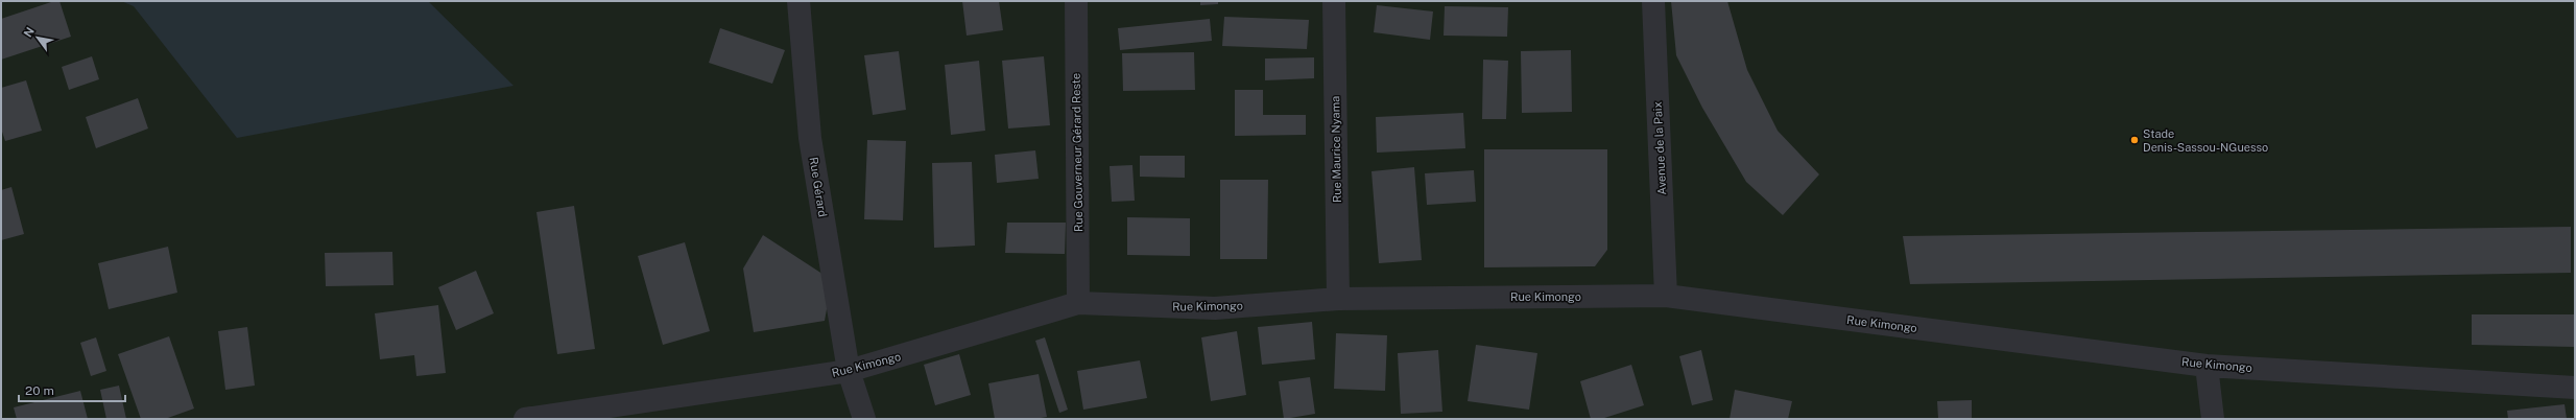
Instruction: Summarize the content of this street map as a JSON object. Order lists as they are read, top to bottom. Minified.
{"streets":{"street":["Avenue de la Paix","Rue Maurice Nyama","Rue Gouverneur Gérard Reste","Rue Gérard","Rue Kimongo"]},"crossings":[["Avenue de la Paix","Rue Kimongo"],["Rue Maurice Nyama","Rue Kimongo"],["Rue Gouverneur Gérard Reste","Rue Kimongo"],["Rue Gérard","Rue Kimongo"]],"places":["Stade Denis-Sassou-NGuesso"],"scale_bar":"20 m","north":"top left"}
